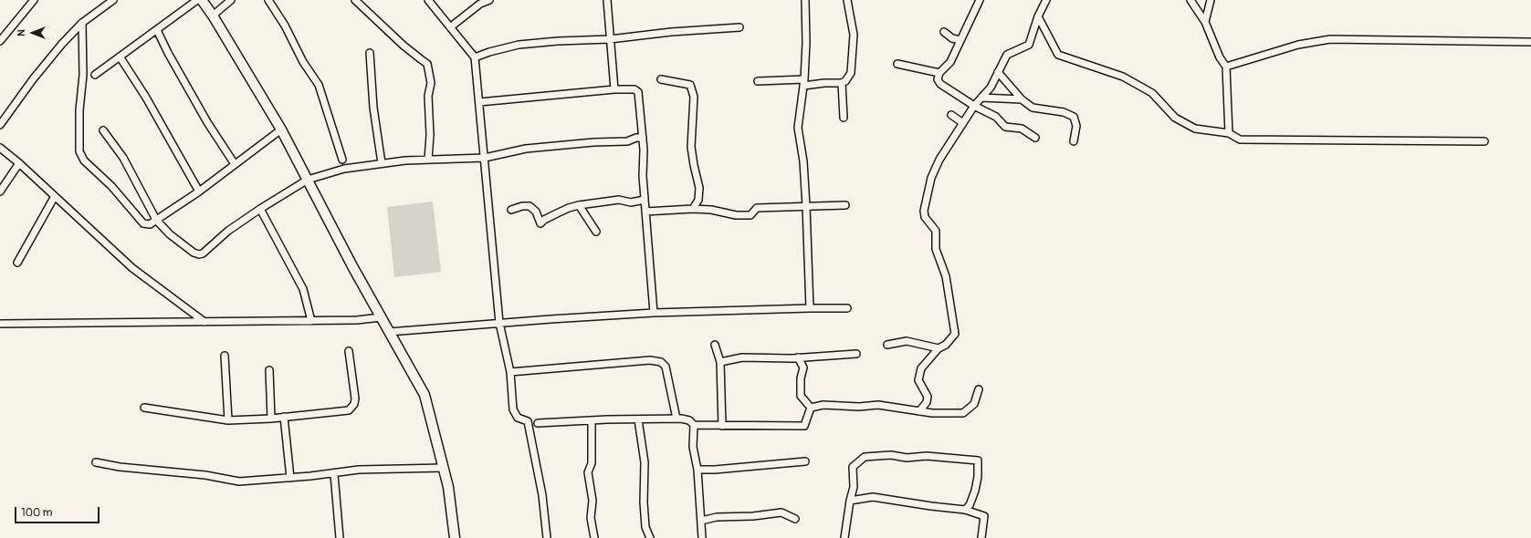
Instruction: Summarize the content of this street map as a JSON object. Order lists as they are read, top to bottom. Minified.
{"scale_bar":"100 m","north":"left"}
